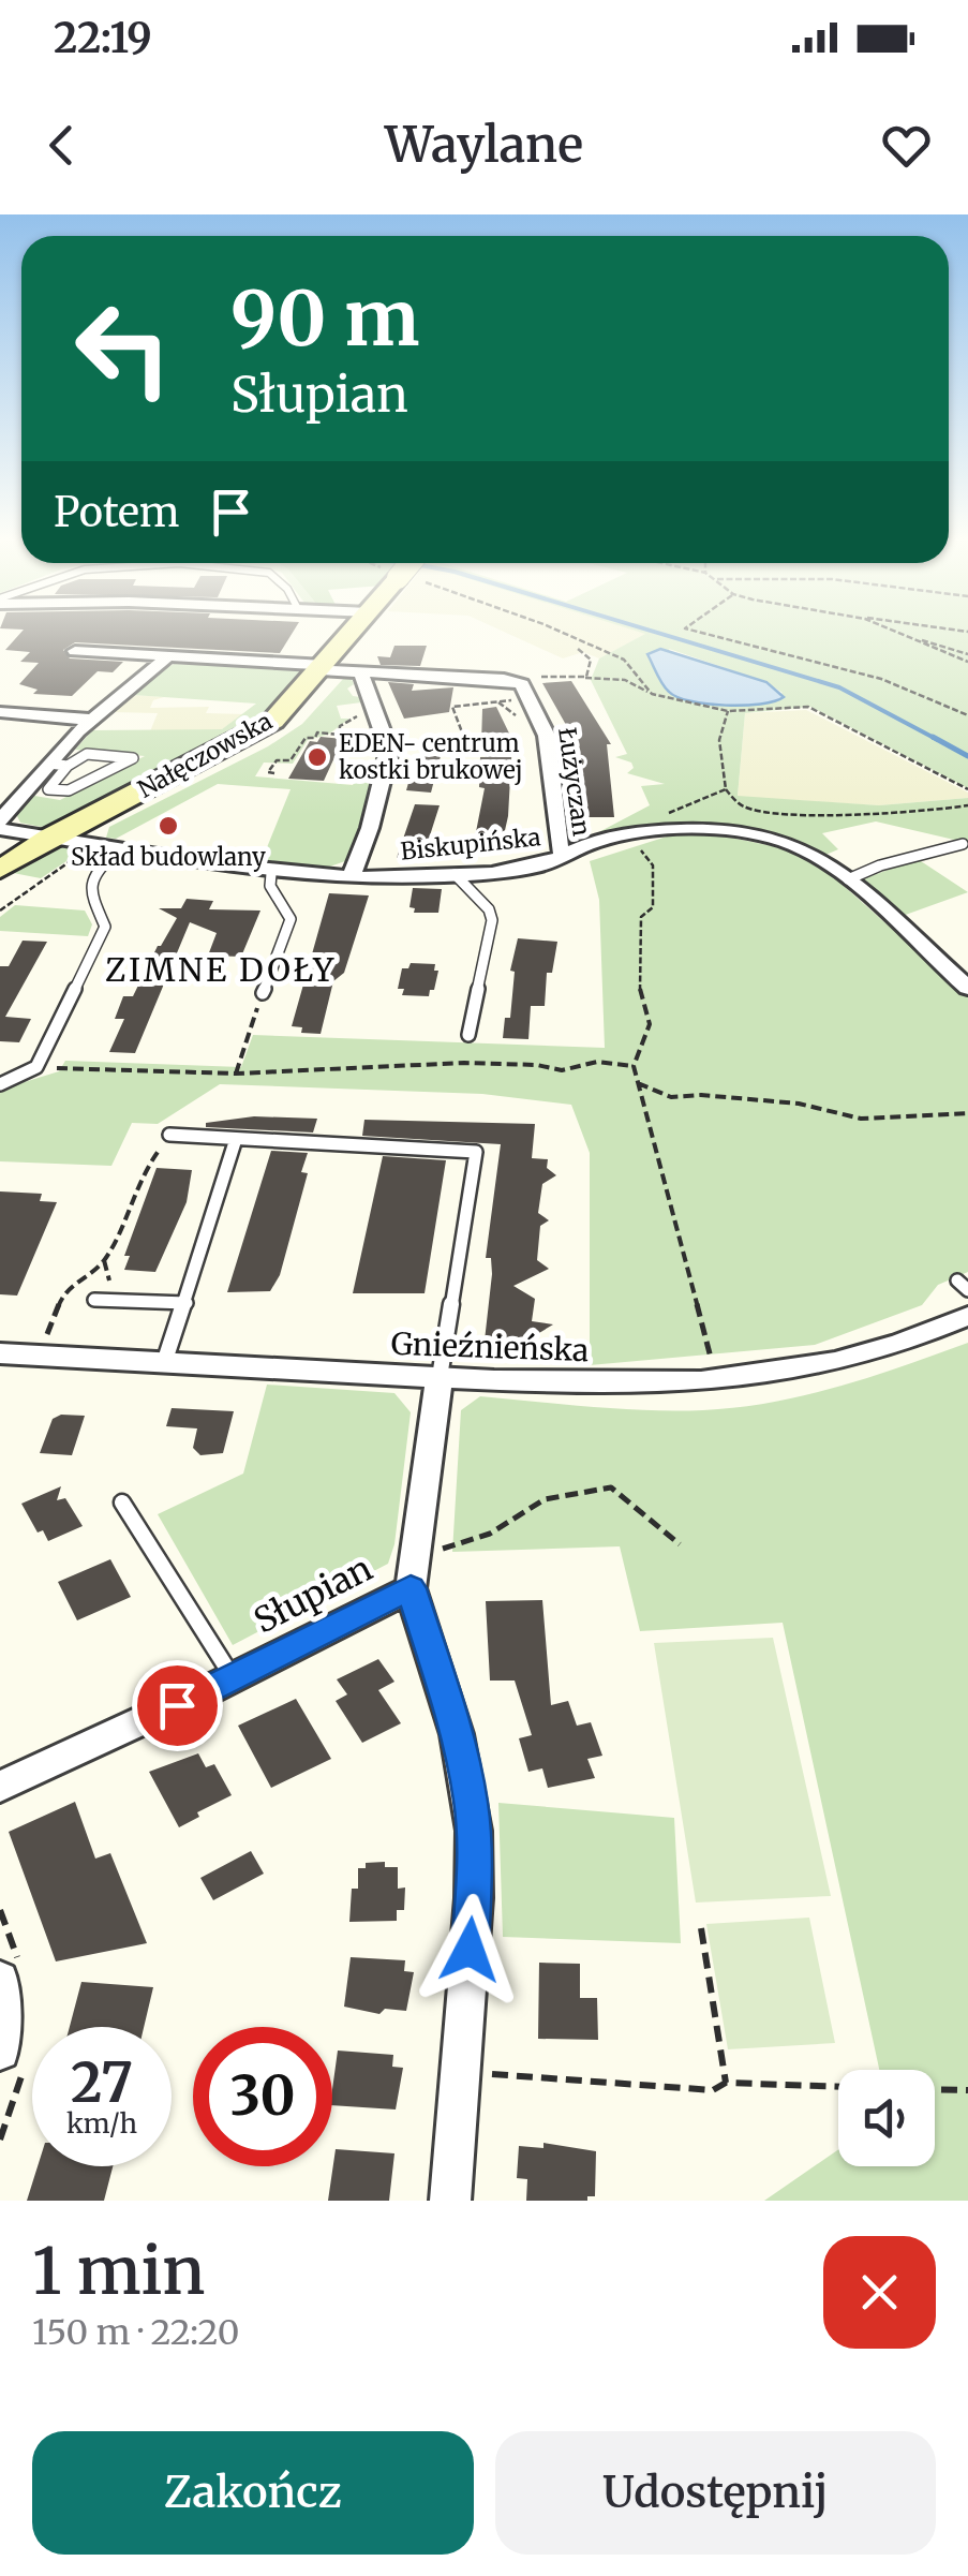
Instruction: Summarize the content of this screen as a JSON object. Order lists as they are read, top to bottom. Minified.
{"streets":{"main road":["Nałęczowska"],"street":["Łużyczan","Biskupińska","Gnieźnieńska","Słupian"]},"crossings":[["Nałęczowska","Biskupińska"],["Łużyczan","Biskupińska"],["Gnieźnieńska","Słupian"]],"districts":["ZIMNE DOŁY"],"places":["EDEN- centrum kostki brukowej","Skład budowlany"],"page":{"status":"22:19","header":"Waylane","turn":["90 m","Słupian"],"then":"Potem","speed":"27 km/h","limit":"30","heading":["1 min","150 m · 22:20"],"buttons":["Zakończ","Udostępnij"]}}
